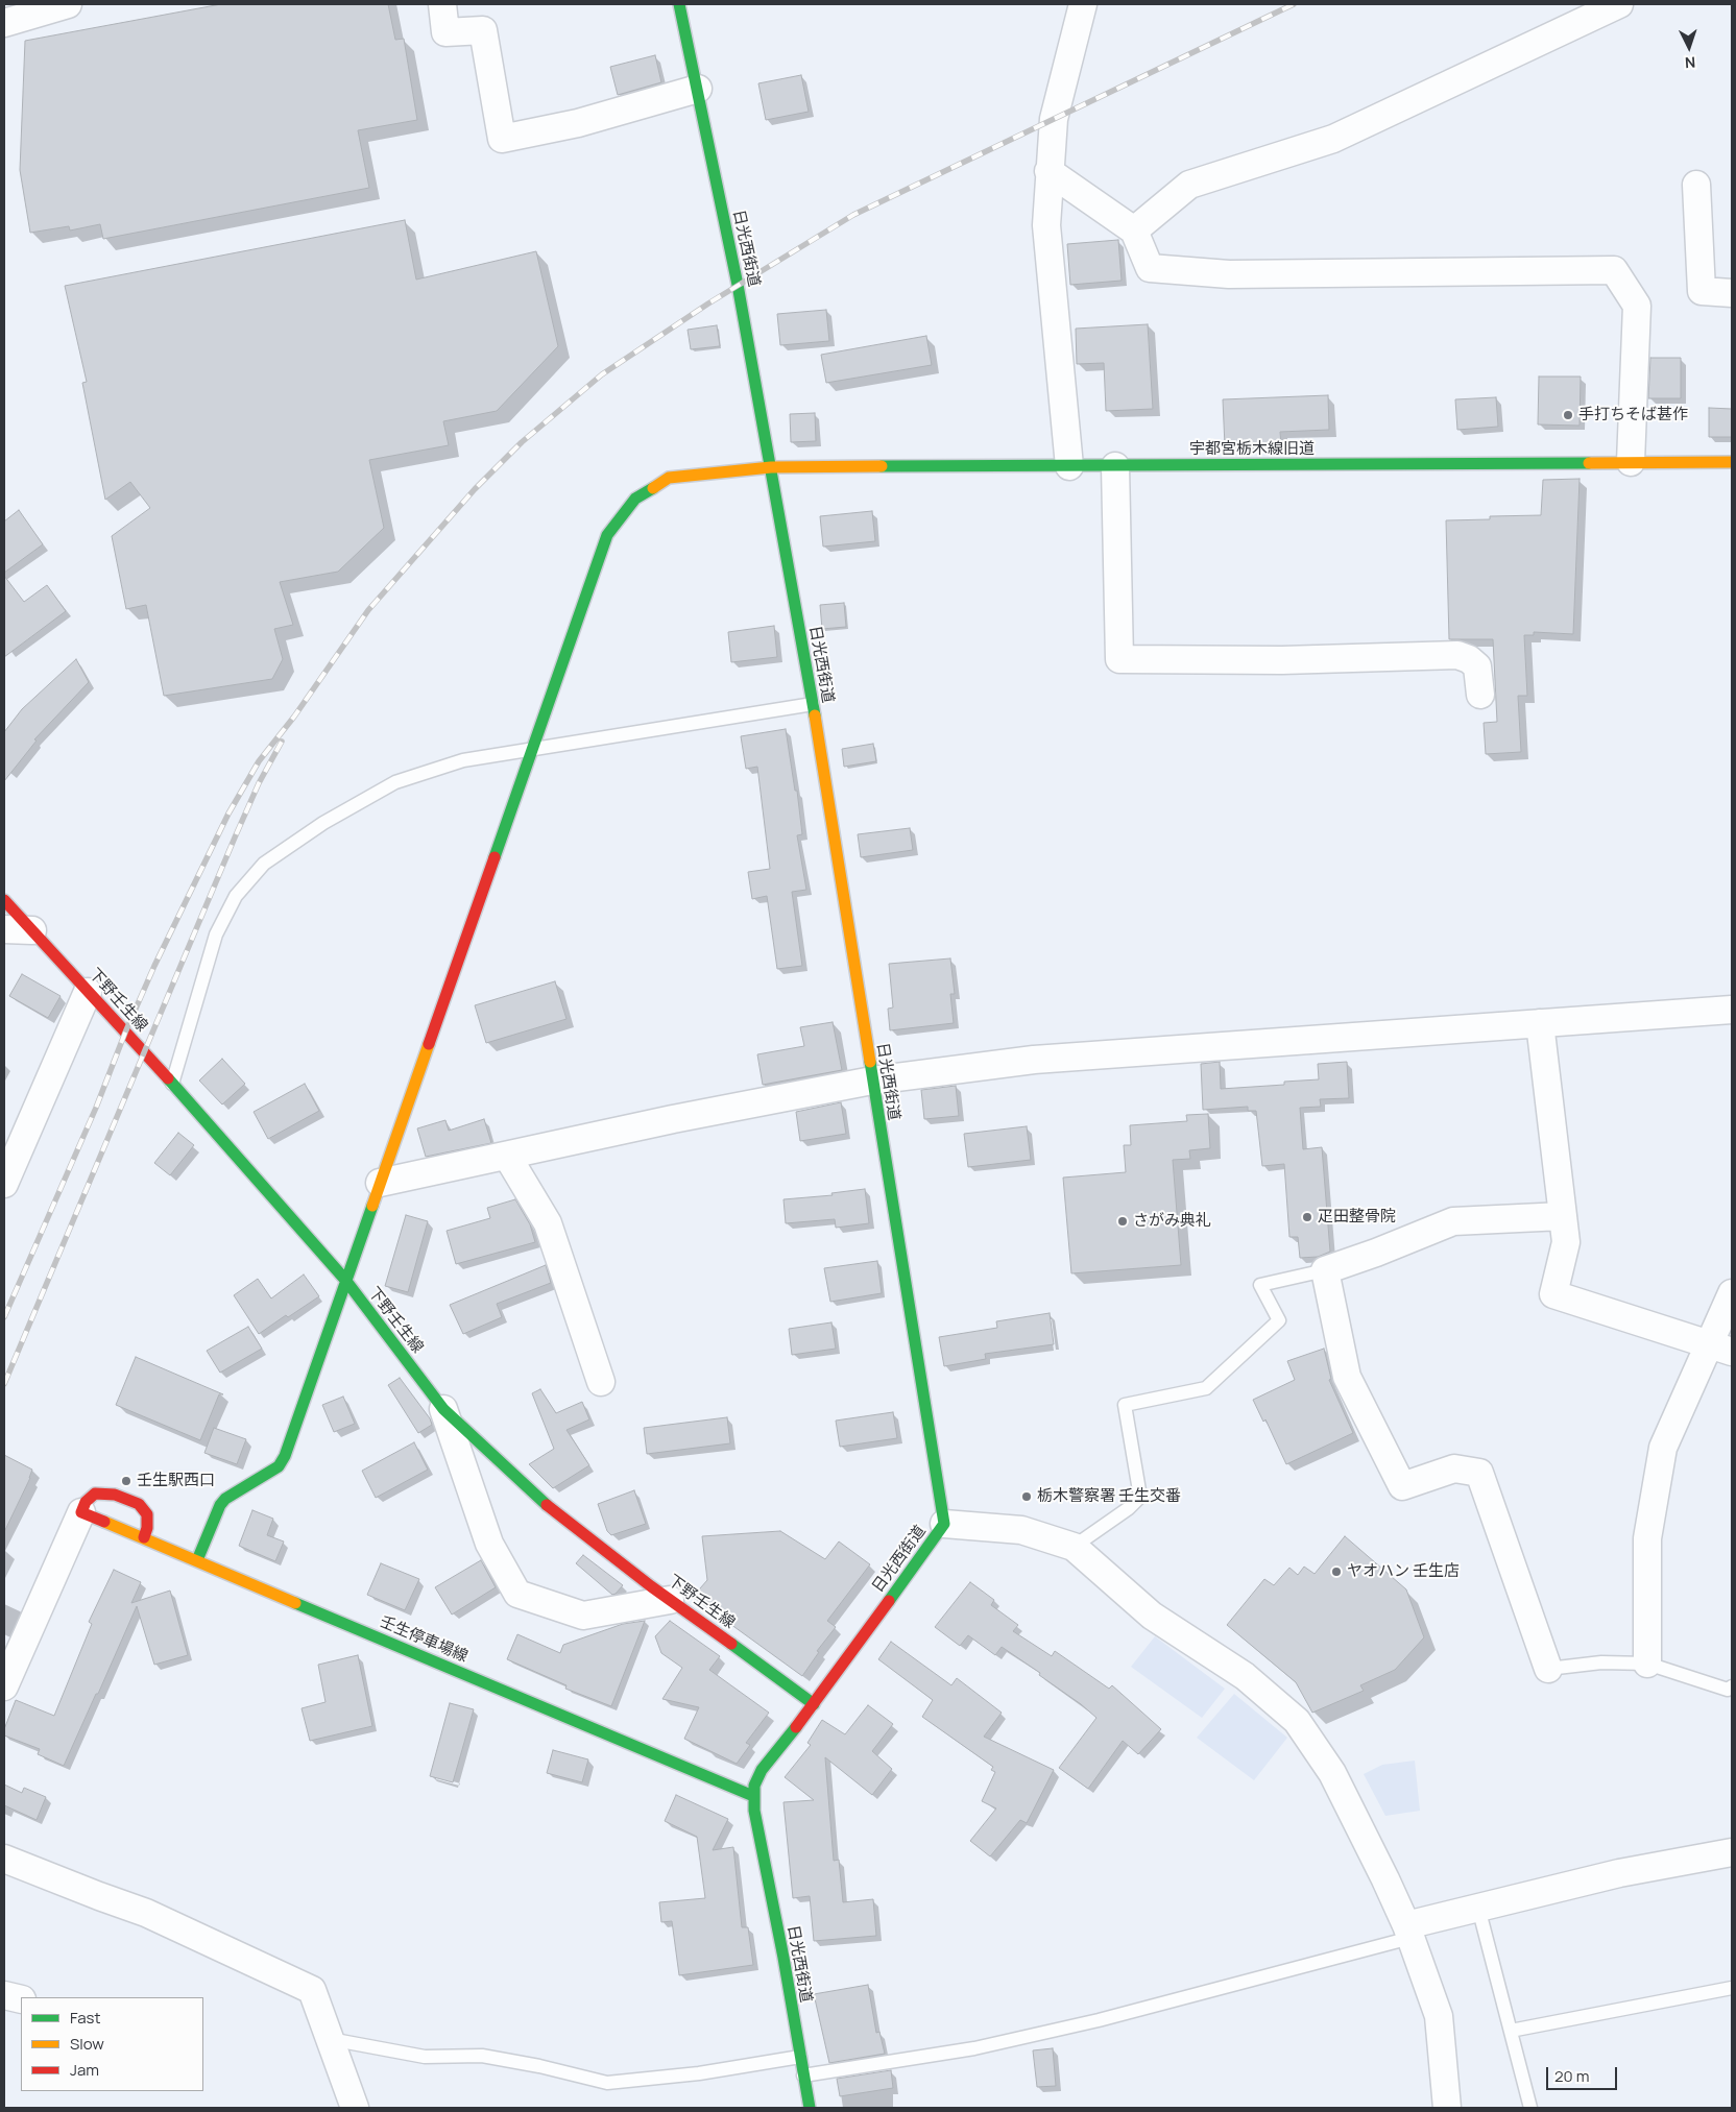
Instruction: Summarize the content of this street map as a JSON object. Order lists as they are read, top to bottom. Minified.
{"streets":{"main road":["日光西街道","宇都宮栃木線旧道","下野壬生線","壬生停車場線"]},"crossings":[["日光西街道","宇都宮栃木線旧道"],["日光西街道","下野壬生線"],["日光西街道","壬生停車場線"],["宇都宮栃木線旧道","下野壬生線"],["宇都宮栃木線旧道","壬生停車場線"]],"places":["手打ちそば甚作","疋田整骨院","さがみ典礼","壬生駅西口","栃木警察署 壬生交番","ヤオハン 壬生店"],"legend":["Fast","Slow","Jam"],"scale_bar":"20 m","north":"bottom"}
